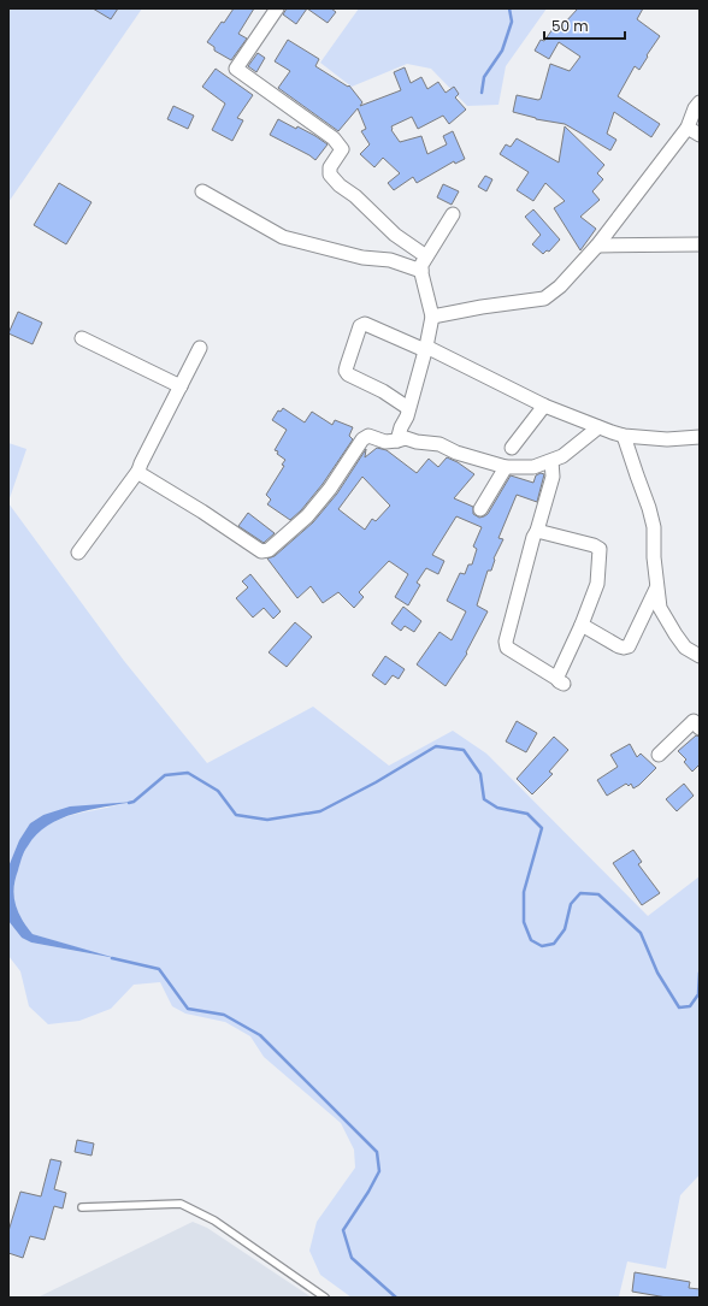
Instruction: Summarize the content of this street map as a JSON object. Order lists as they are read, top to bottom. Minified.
{"scale_bar":"50 m"}
